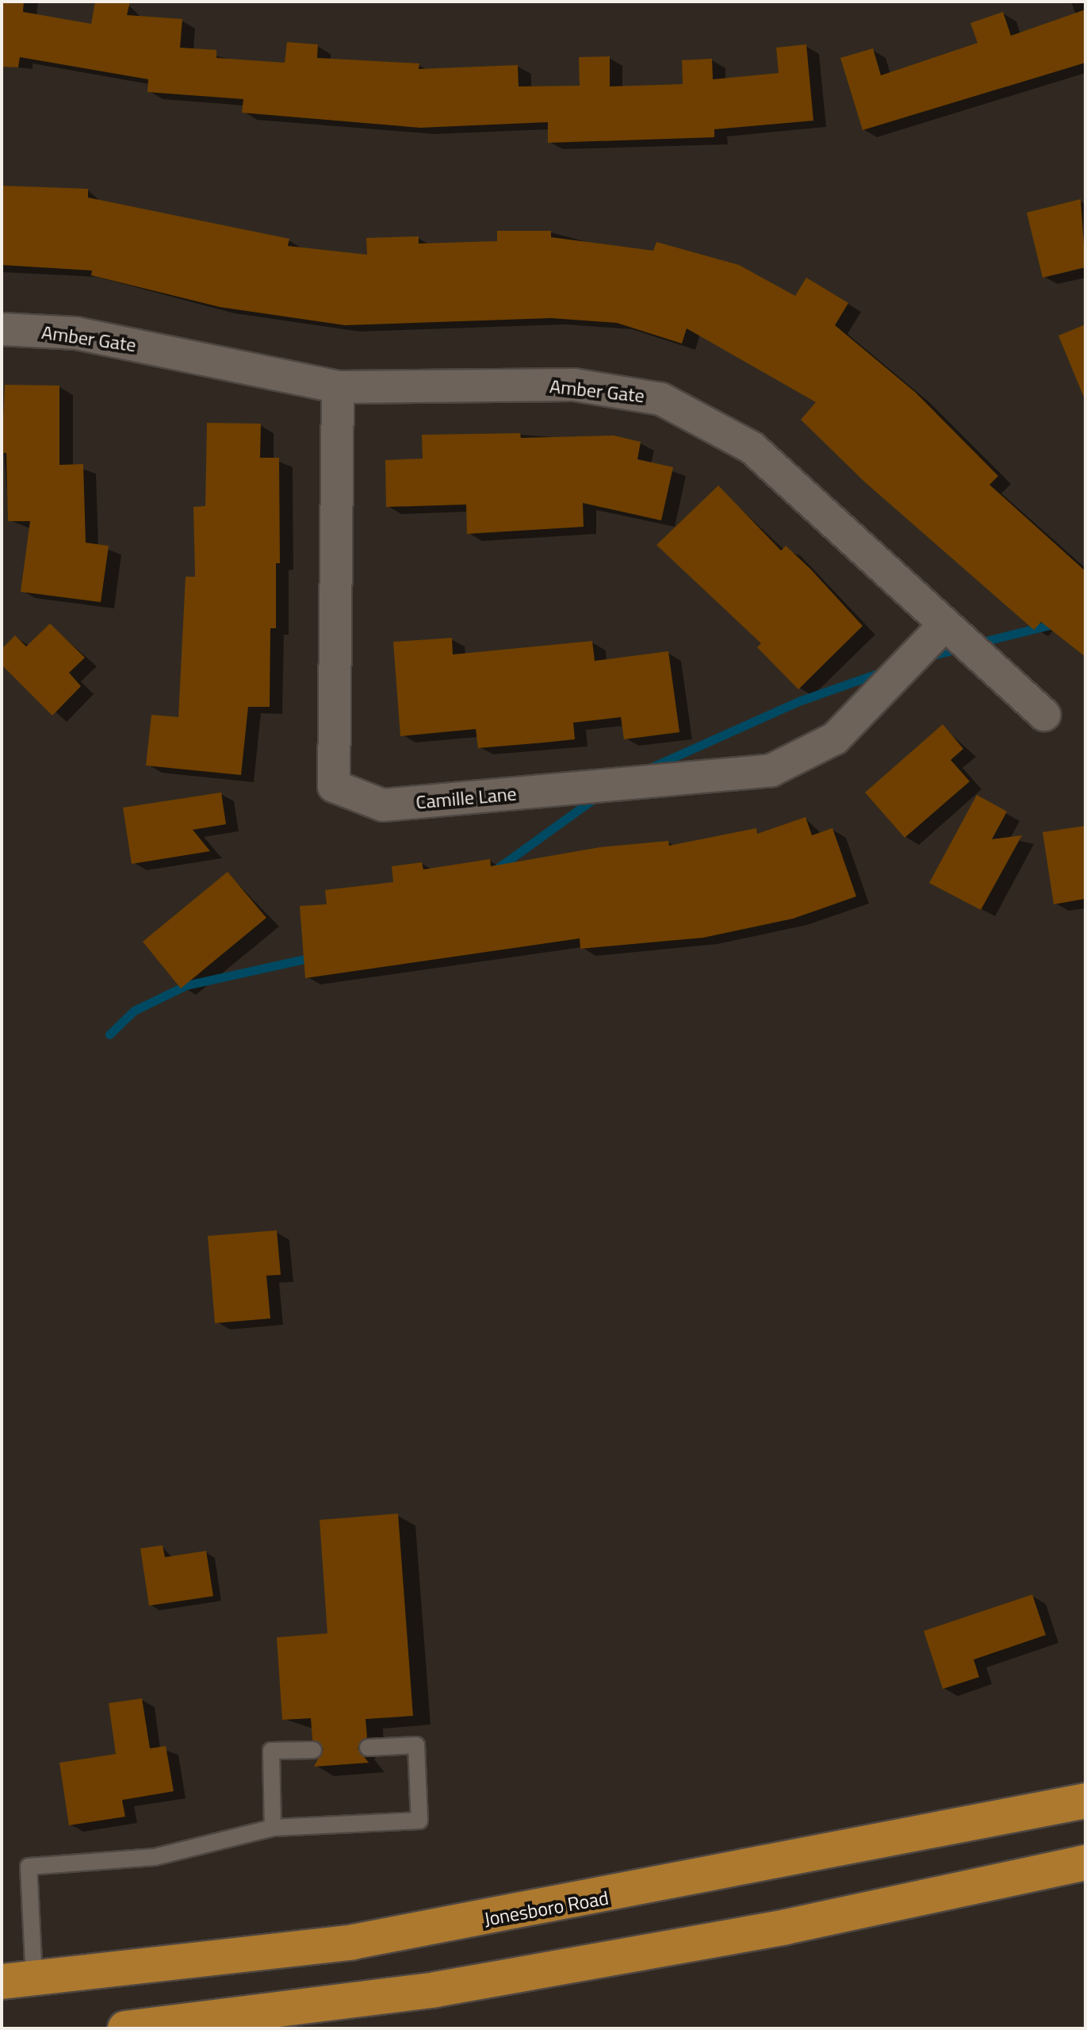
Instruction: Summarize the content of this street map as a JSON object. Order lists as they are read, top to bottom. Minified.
{"streets":{"main road":["Jonesboro Road"],"street":["Amber Gate","Camille Lane"]},"crossings":[["Amber Gate","Camille Lane"]]}
